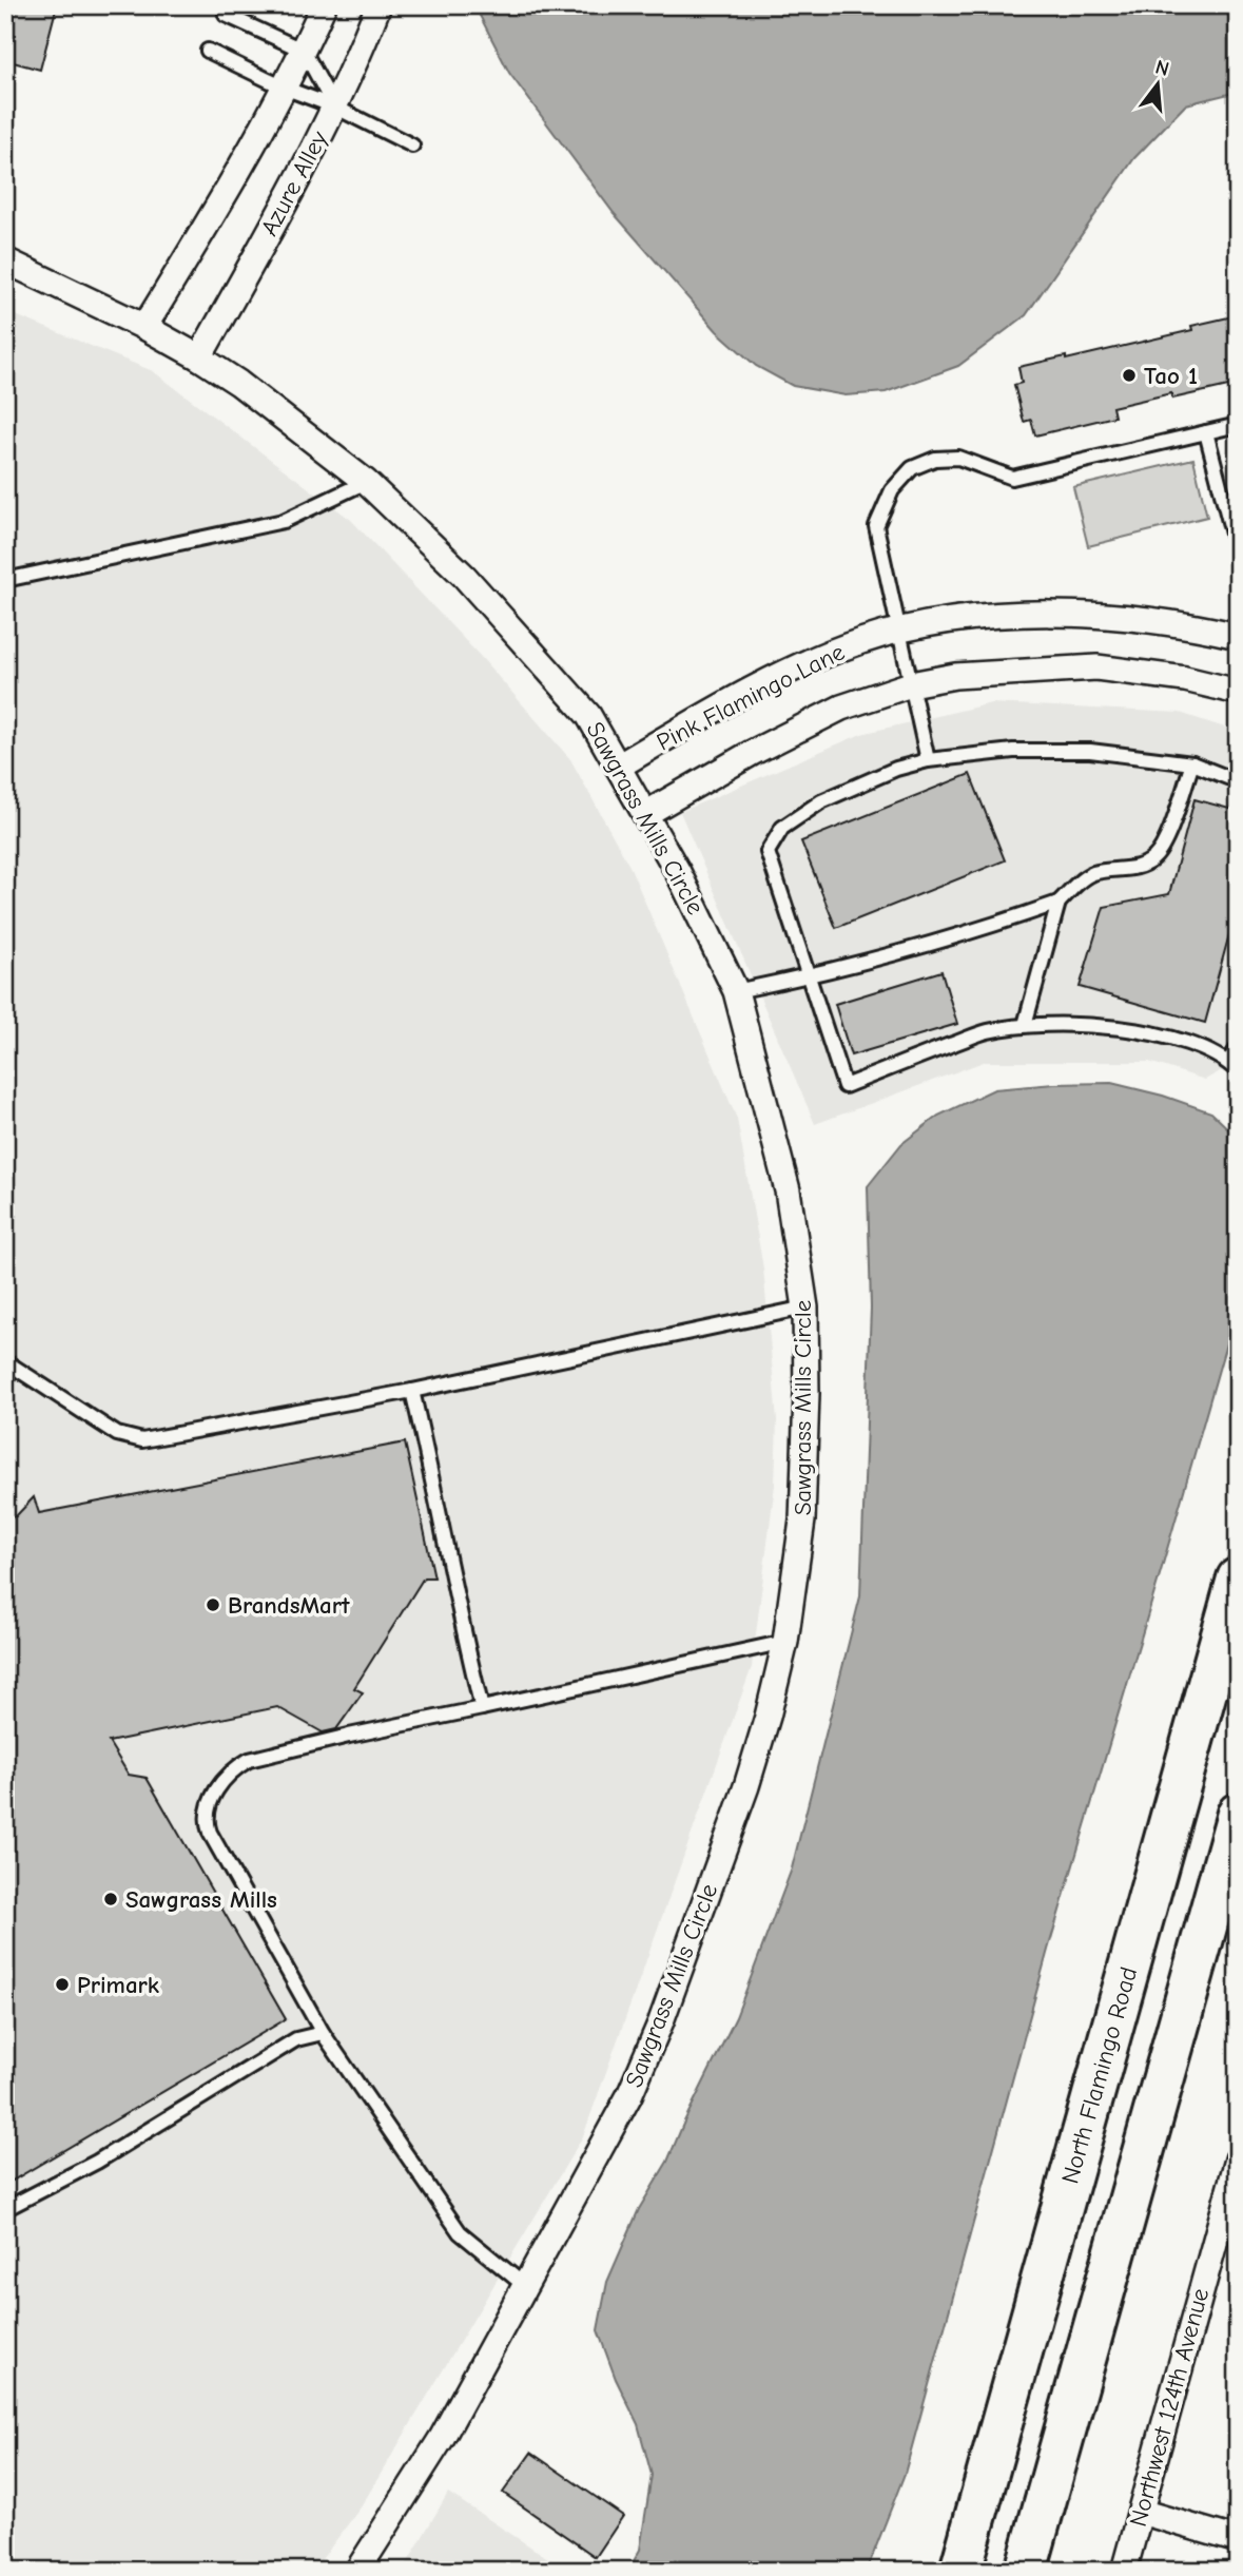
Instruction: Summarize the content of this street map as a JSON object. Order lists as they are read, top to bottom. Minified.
{"streets":{"highway":["North Flamingo Road"],"street":["Azure Alley","Pink Flamingo Lane","Sawgrass Mills Circle","Northwest 124th Avenue"]},"crossings":[["Azure Alley","Sawgrass Mills Circle"],["Pink Flamingo Lane","Sawgrass Mills Circle"]],"places":["Tao 1","BrandsMart","Sawgrass Mills","Primark"],"north":"top"}
